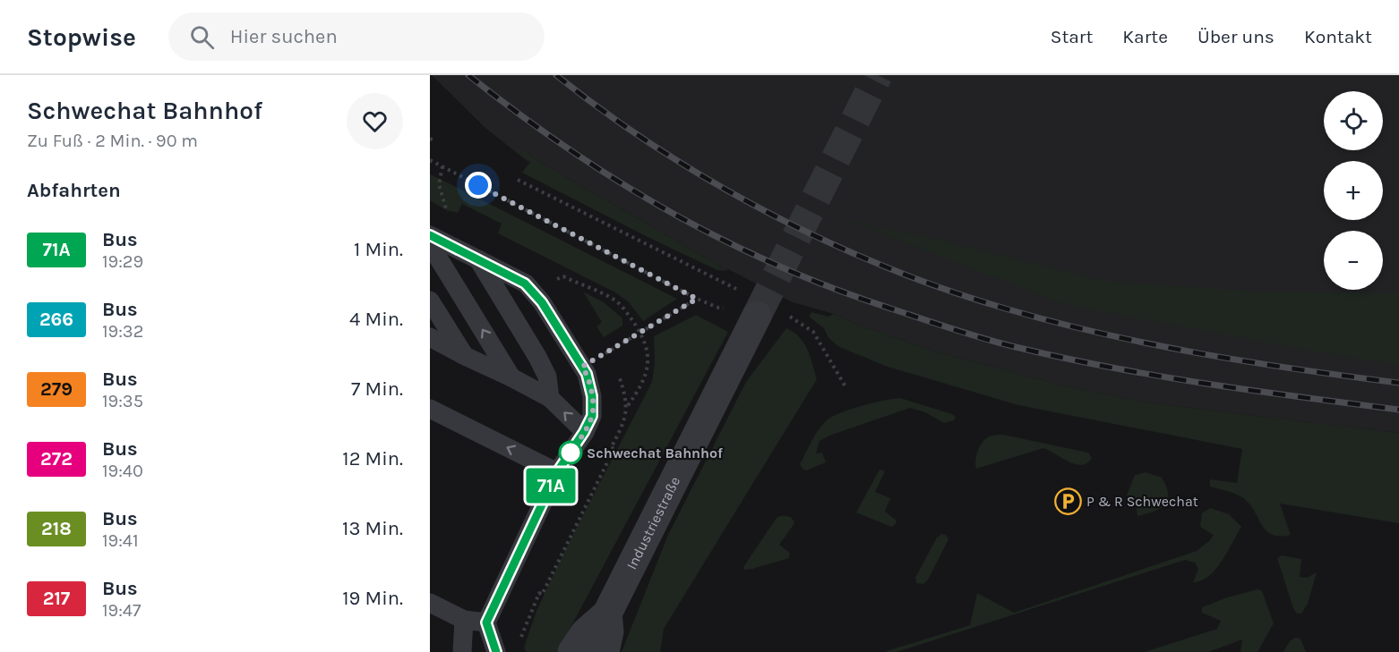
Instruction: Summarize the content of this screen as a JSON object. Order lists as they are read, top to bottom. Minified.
{"streets":{"street":["Industriestraße"]},"places":{"other":["Schwechat Bahnhof"],"parking":["P & R Schwechat"]},"lines":["bus line 71A"],"page":{"header":"Stopwise","search":"Hier suchen","nav":["Start","Karte","Über uns","Kontakt"],"heading":[["Schwechat Bahnhof","Zu Fuß · 2 Min. · 90 m"],"Abfahrten"],"on_map":"71A","map_buttons":["+","−"],"list":[{"mark":"71A","name":"Bus","note":"19:29","value":"1 Min."},{"mark":"266","name":"Bus","note":"19:32","value":"4 Min."},{"mark":"279","name":"Bus","note":"19:35","value":"7 Min."},{"mark":"272","name":"Bus","note":"19:40","value":"12 Min."},{"mark":"218","name":"Bus","note":"19:41","value":"13 Min."},{"mark":"217","name":"Bus","note":"19:47","value":"19 Min."}]}}
